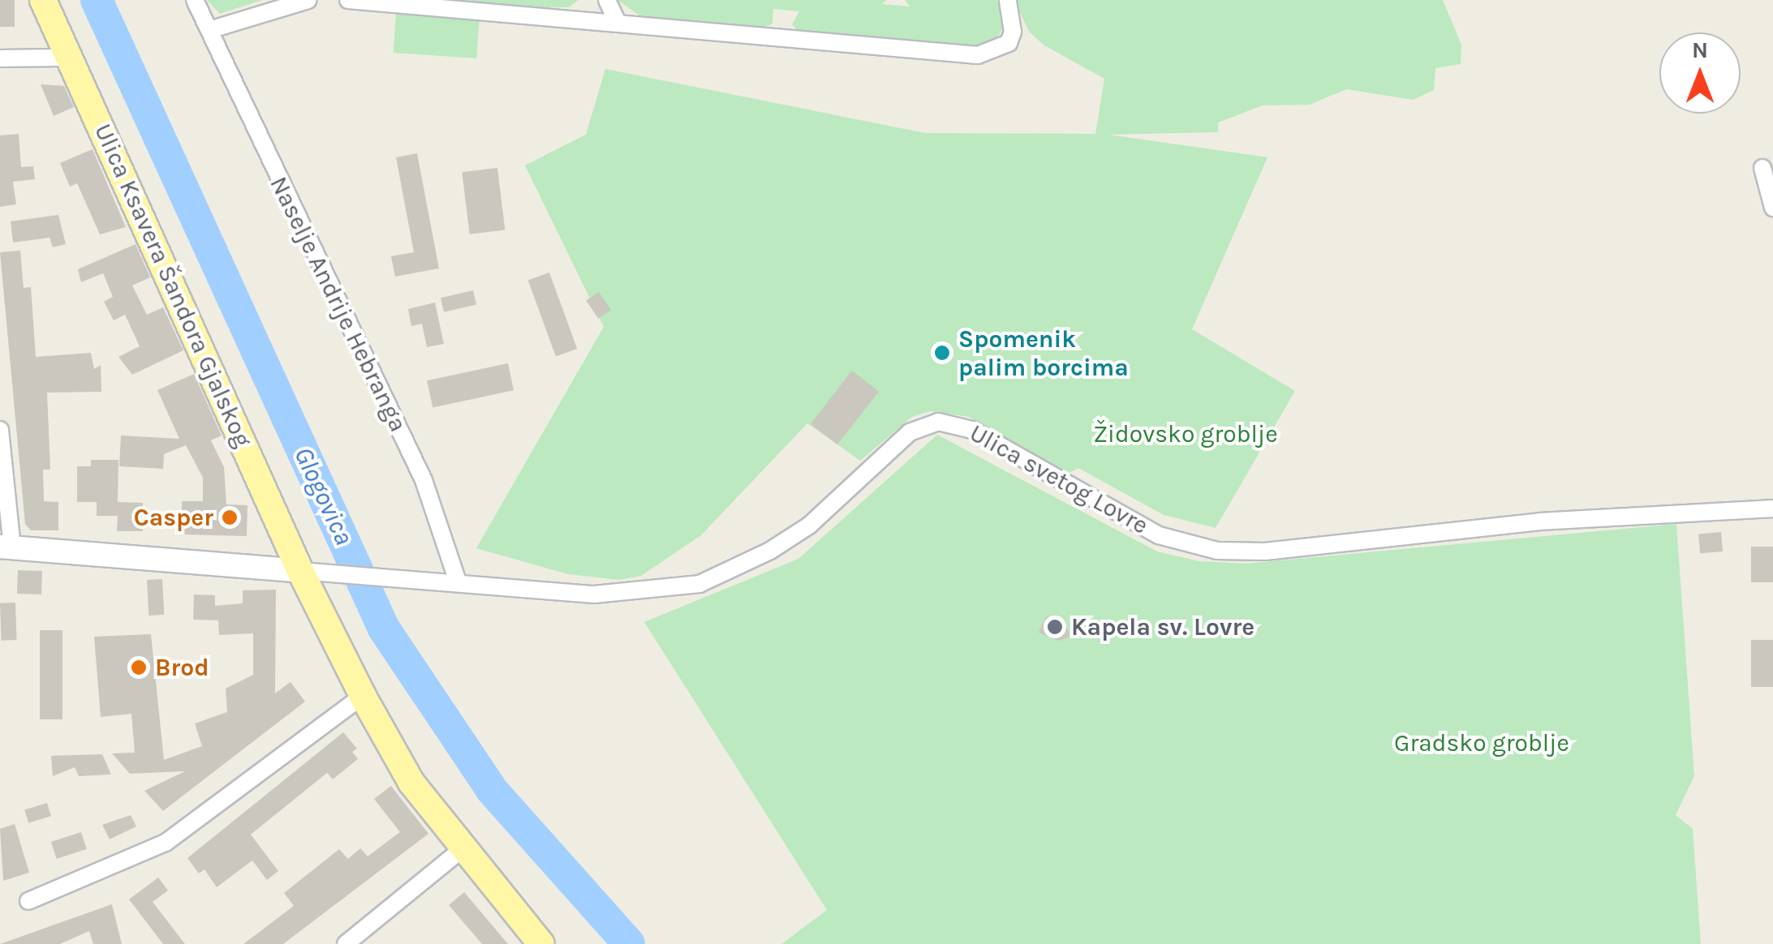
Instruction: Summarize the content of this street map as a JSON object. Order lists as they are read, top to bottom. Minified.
{"streets":{"main road":["Ulica Ksavera Šandora Gjalskog"],"street":["Naselje Andrije Hebranga","Ulica svetog Lovre"]},"crossings":[["Ulica Ksavera Šandora Gjalskog","Ulica svetog Lovre"],["Naselje Andrije Hebranga","Ulica svetog Lovre"]],"water":["Glogovica"],"parks":["Židovsko groblje","Gradsko groblje"],"places":["Spomenik palim borcima","Casper","Kapela sv. Lovre","Brod"],"north":"top"}
